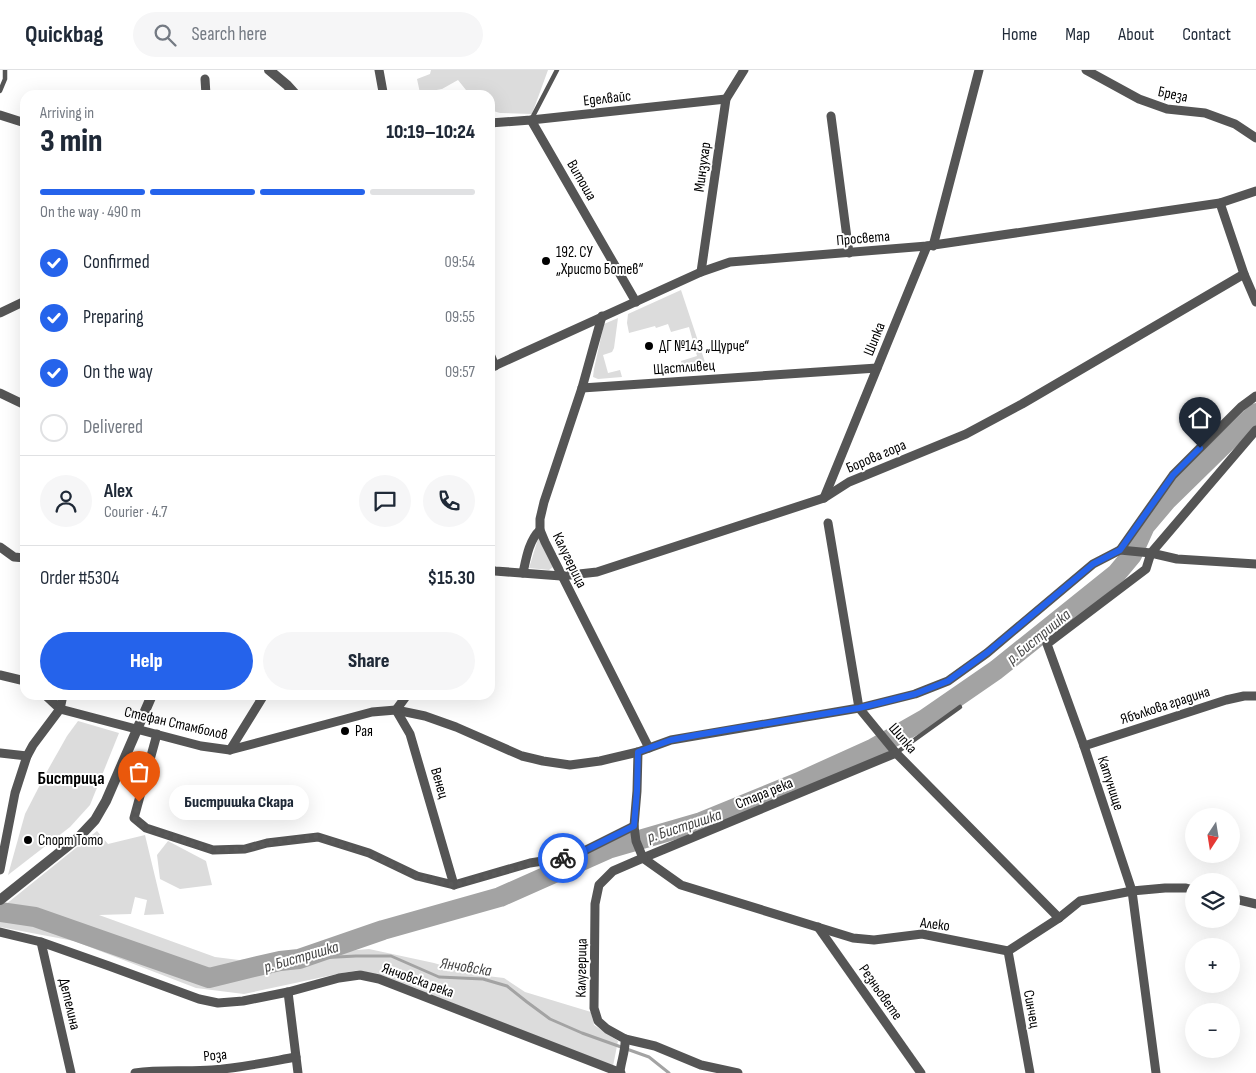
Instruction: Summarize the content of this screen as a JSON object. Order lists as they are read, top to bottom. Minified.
{"streets":{"street":["Бреза","Еделвайс","Минзухар","Витоша","Просвета","Шипка","Щастливец","Борова гора","Калугерица","Ябълкова градина","Стефан Стамболов","Венец","Катунище","Стара река","Алеко","Янчовска река","Резньовете","Детелина","Синчец","Роза"]},"crossings":[["Еделвайс","Минзухар"],["Еделвайс","Витоша"],["Минзухар","Просвета"],["Витоша","Просвета"],["Просвета","Шипка"],["Просвета","Калугерица"],["Шипка","Щастливец"],["Шипка","Борова гора"],["Шипка","Стефан Стамболов"],["Шипка","Стара река"],["Щастливец","Калугерица"],["Борова гора","Калугерица"],["Калугерица","Стефан Стамболов"],["Калугерица","Стара река"],["Калугерица","Алеко"],["Ябълкова градина","Катунище"],["Стефан Стамболов","Венец"],["Стара река","Алеко"],["Алеко","Резньовете"],["Алеко","Синчец"],["Янчовска река","Детелина"]],"districts":["Бистрица"],"water":["р. Бистришка","Янчовска"],"places":["192. СУ „Христо Ботев“","ДГ №143 „Щурче“","Рая","Бистришка Скара","Спорт Тото"],"north":"bottom","page":{"header":"Quickbag","search":"Search here","nav":["Home","Map","About","Contact"],"heading":["3 min","Arriving in","10:19–10:24"],"panel":["Alex","Courier · 4.7","Order #5304","$15.30"],"bar":"On the way · 490 m","list":[["Confirmed","09:54"],["Preparing","09:55"],["On the way","09:57"],"Delivered"],"buttons":["Help","Share"],"bubble":"Бистришка Скара","map_buttons":["+","−"]}}
